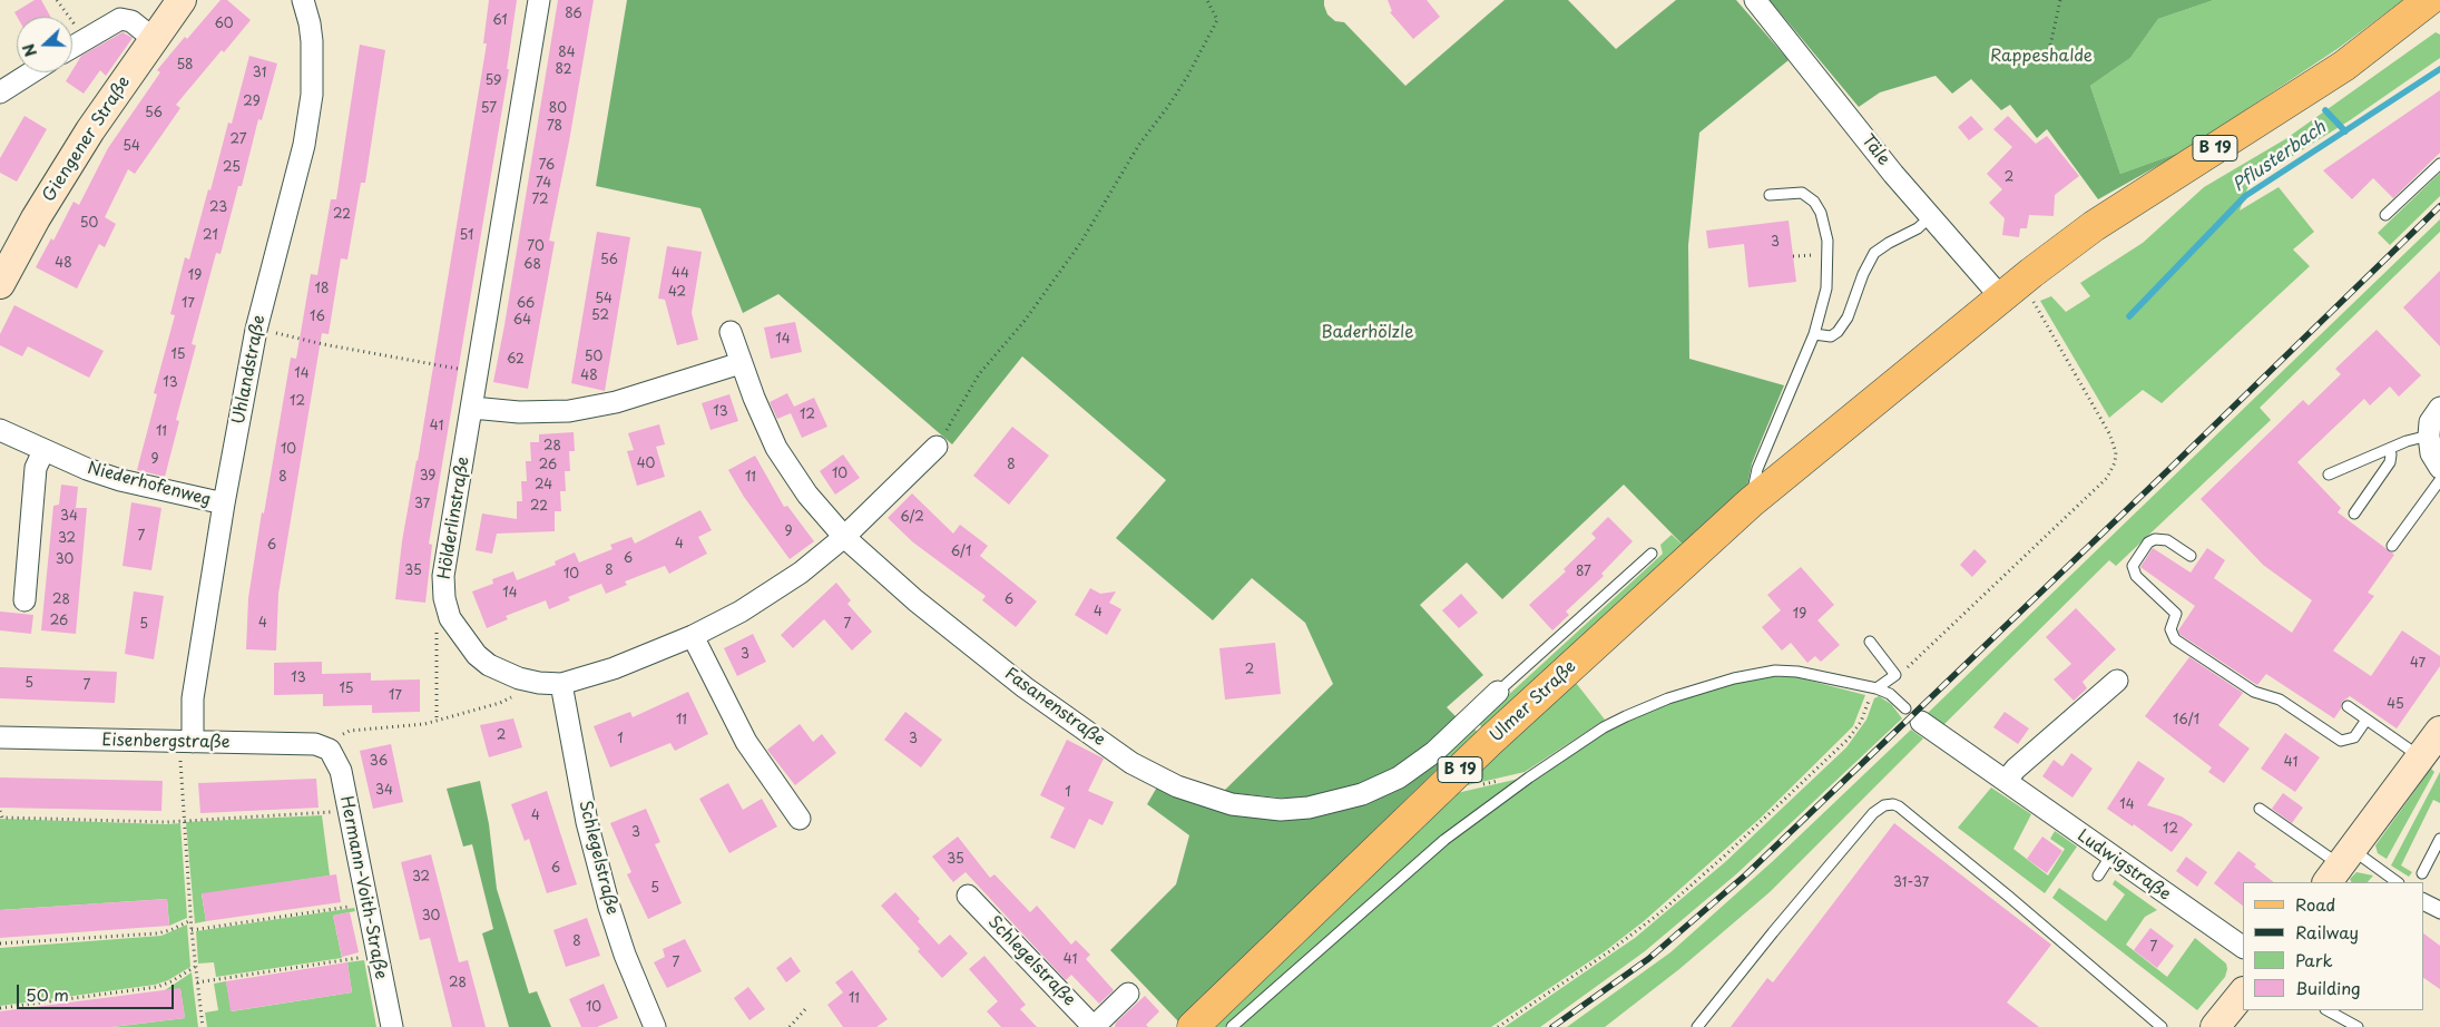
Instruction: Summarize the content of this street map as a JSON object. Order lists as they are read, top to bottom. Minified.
{"streets":{"main road":["Giengener Straße","B 19","Ulmer Straße"],"street":["Täle","Uhlandstraße","Niederhofenweg","Hölderlinstraße","Fasanenstraße","Eisenbergstraße","Schlegelstraße","Ludwigstraße","Hermann-Voith-Straße"]},"crossings":[["B 19","Täle"],["B 19","Ulmer Straße"],["Uhlandstraße","Niederhofenweg"],["Uhlandstraße","Eisenbergstraße"],["Hölderlinstraße","Fasanenstraße"],["Hölderlinstraße","Schlegelstraße"],["Eisenbergstraße","Hermann-Voith-Straße"]],"water":["Pflusterbach"],"parks":["Rappeshalde","Baderhölzle"],"house_numbers":["86","61","60","84","58","82","31","59","29","57","80","56","78","27","54","76","25","2","74","72","23","22","50","21","51","3","70","56","48","68","44","19","18","42","54","17","66","52","16","64","14","15","50","62","14","48","13","12","13","12","41","11","28","10","9","40","26","8","10","39","8","11","24","37","22","34","6/2","9","7","32","4","6","6/1","6","30","35","8","87","10","14","28","6","4","19","26","4","5","7","3","47","2","13","5","7","15","17","45","11","16/1","2","1","3","36","41","34","1","14","4","12","3","35","6","32","31-37","5","30","8","7","41","7","28","11","10"],"legend":["Road","Railway","Park","Building"],"scale_bar":"50 m","north":"left"}
